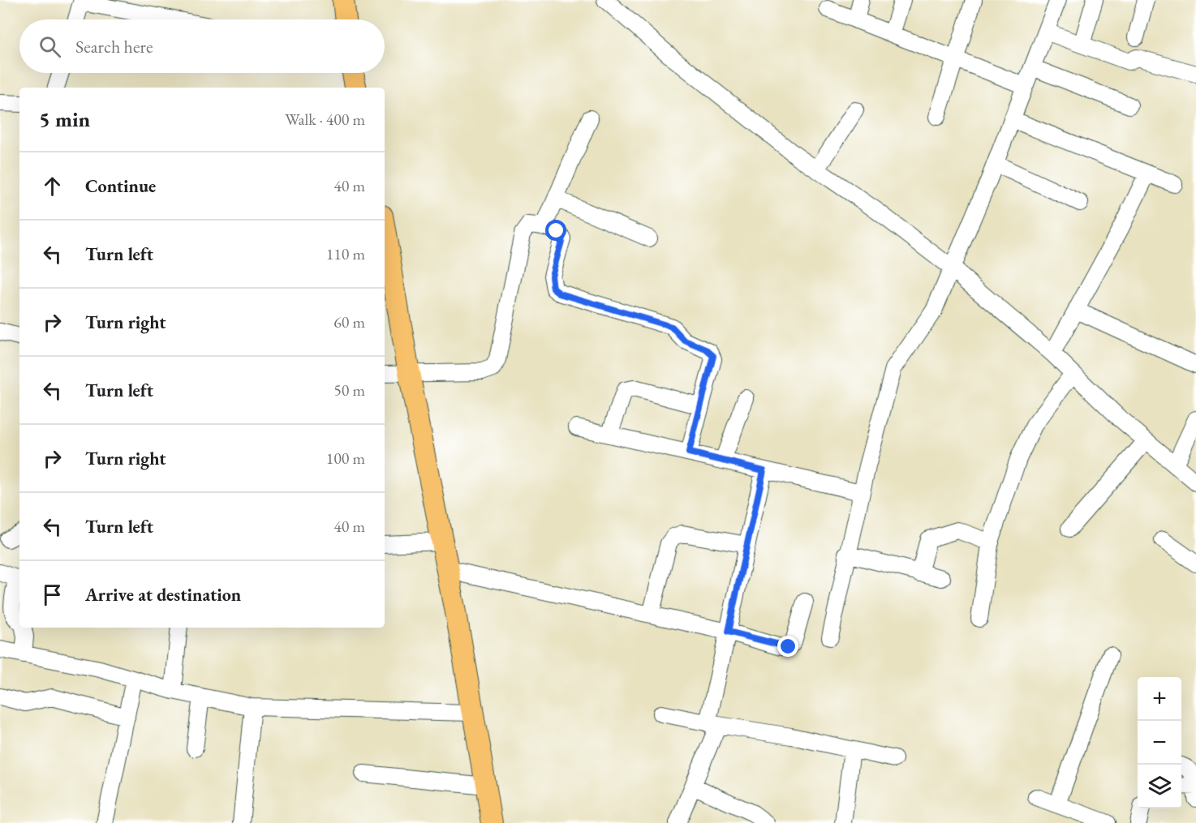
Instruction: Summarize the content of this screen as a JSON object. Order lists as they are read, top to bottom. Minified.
{"page":{"search":"Search here","heading":["5 min","Walk · 400 m"],"list":[["Continue","40 m"],["Turn left","110 m"],["Turn right","60 m"],["Turn left","50 m"],["Turn right","100 m"],["Turn left","40 m"],"Arrive at destination"],"map_buttons":["+","−"]}}
